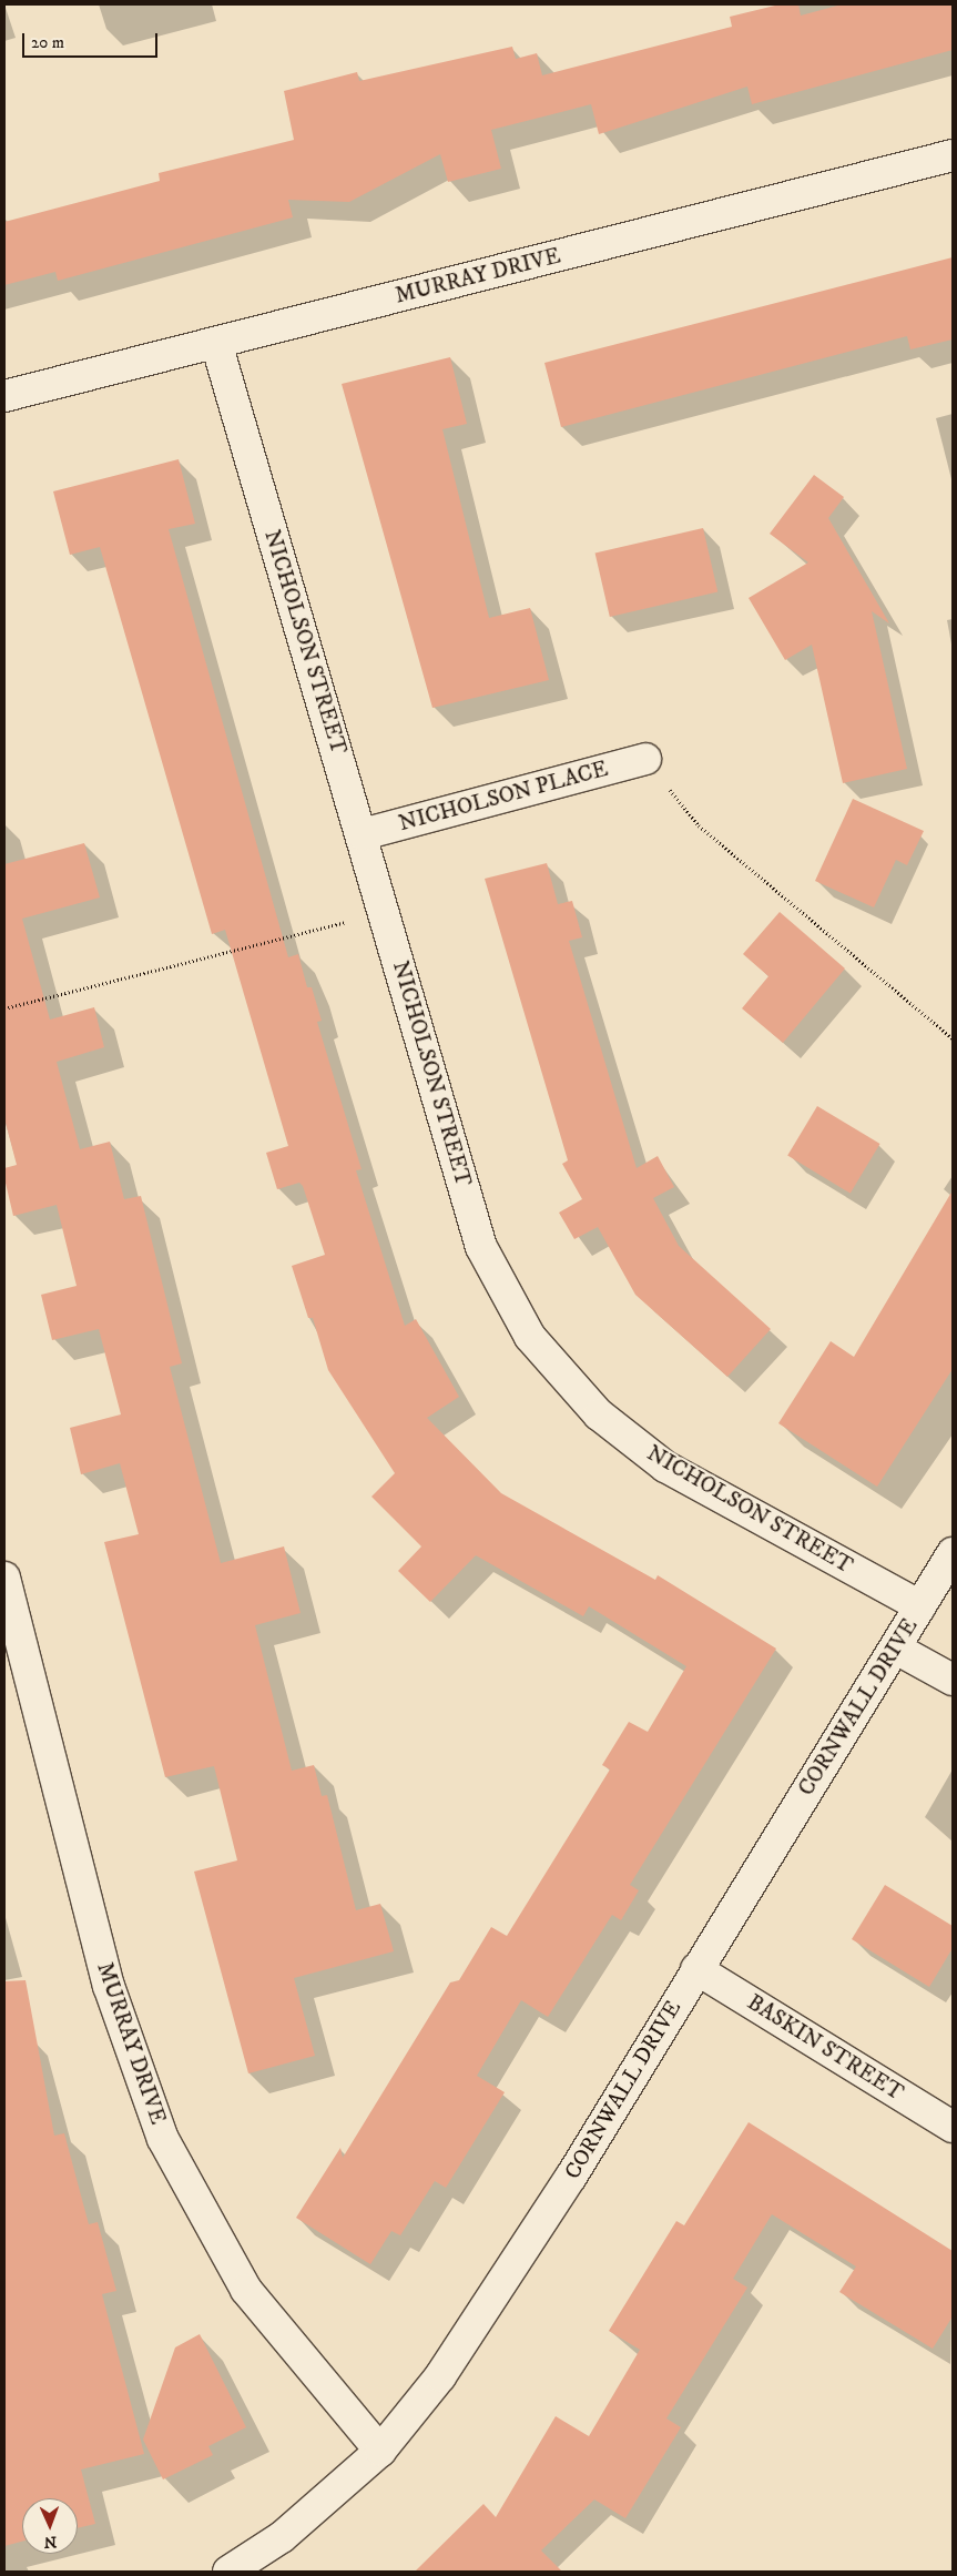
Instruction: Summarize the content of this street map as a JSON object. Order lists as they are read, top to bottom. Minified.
{"streets":{"street":["MURRAY DRIVE","NICHOLSON STREET","NICHOLSON PLACE","CORNWALL DRIVE","BASKIN STREET"]},"crossings":[["MURRAY DRIVE","NICHOLSON STREET"],["MURRAY DRIVE","CORNWALL DRIVE"],["NICHOLSON STREET","NICHOLSON PLACE"],["NICHOLSON STREET","CORNWALL DRIVE"],["CORNWALL DRIVE","BASKIN STREET"]],"scale_bar":"20 m","north":"bottom"}
